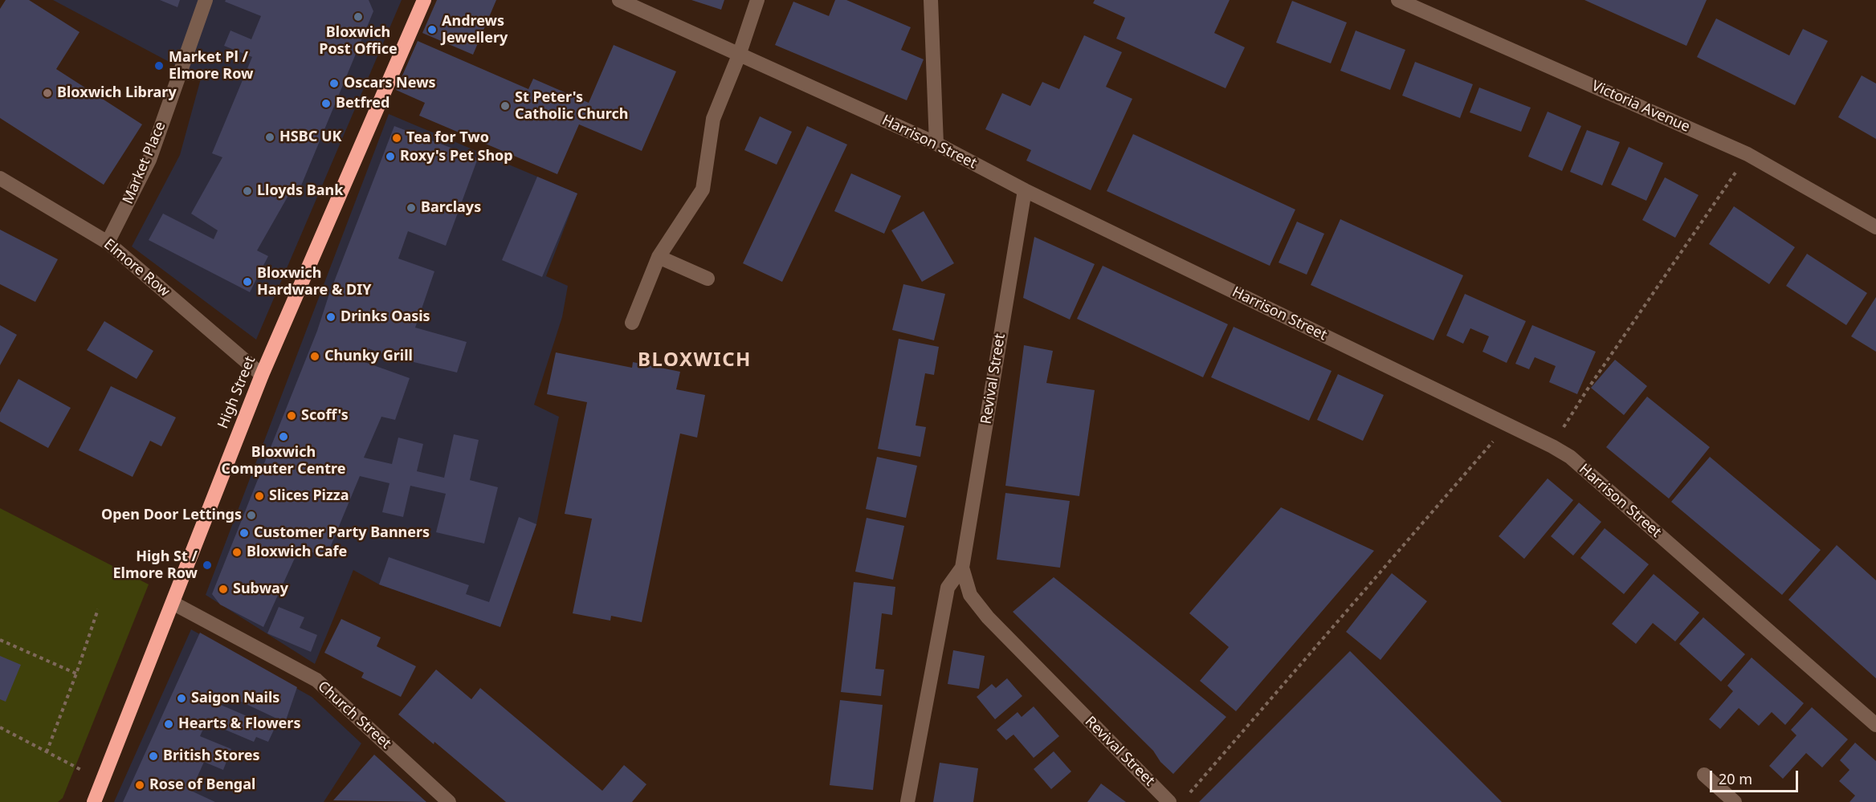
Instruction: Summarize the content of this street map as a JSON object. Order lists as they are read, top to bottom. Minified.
{"streets":{"highway":["High Street"],"street":["Victoria Avenue","Harrison Street","Market Place","Elmore Row","Revival Street","Church Street"]},"crossings":[["Harrison Street","Revival Street"],["Market Place","Elmore Row"],["Elmore Row","High Street"],["High Street","Church Street"]],"districts":["BLOXWICH"],"places":["Bloxwich Post Office","Andrews Jewellery","Market Pl / Elmore Row","Oscars News","Bloxwich Library","Betfred","St Peter's Catholic Church","HSBC UK","Tea for Two","Roxy's Pet Shop","Lloyds Bank","Barclays","Bloxwich Hardware & DIY","Drinks Oasis","Chunky Grill","Scoff's","Bloxwich Computer Centre","Slices Pizza","Open Door Lettings","Customer Party Banners","Bloxwich Cafe","High St / Elmore Row","Subway","Saigon Nails","Hearts & Flowers","British Stores","Rose of Bengal"],"scale_bar":"20 m"}
